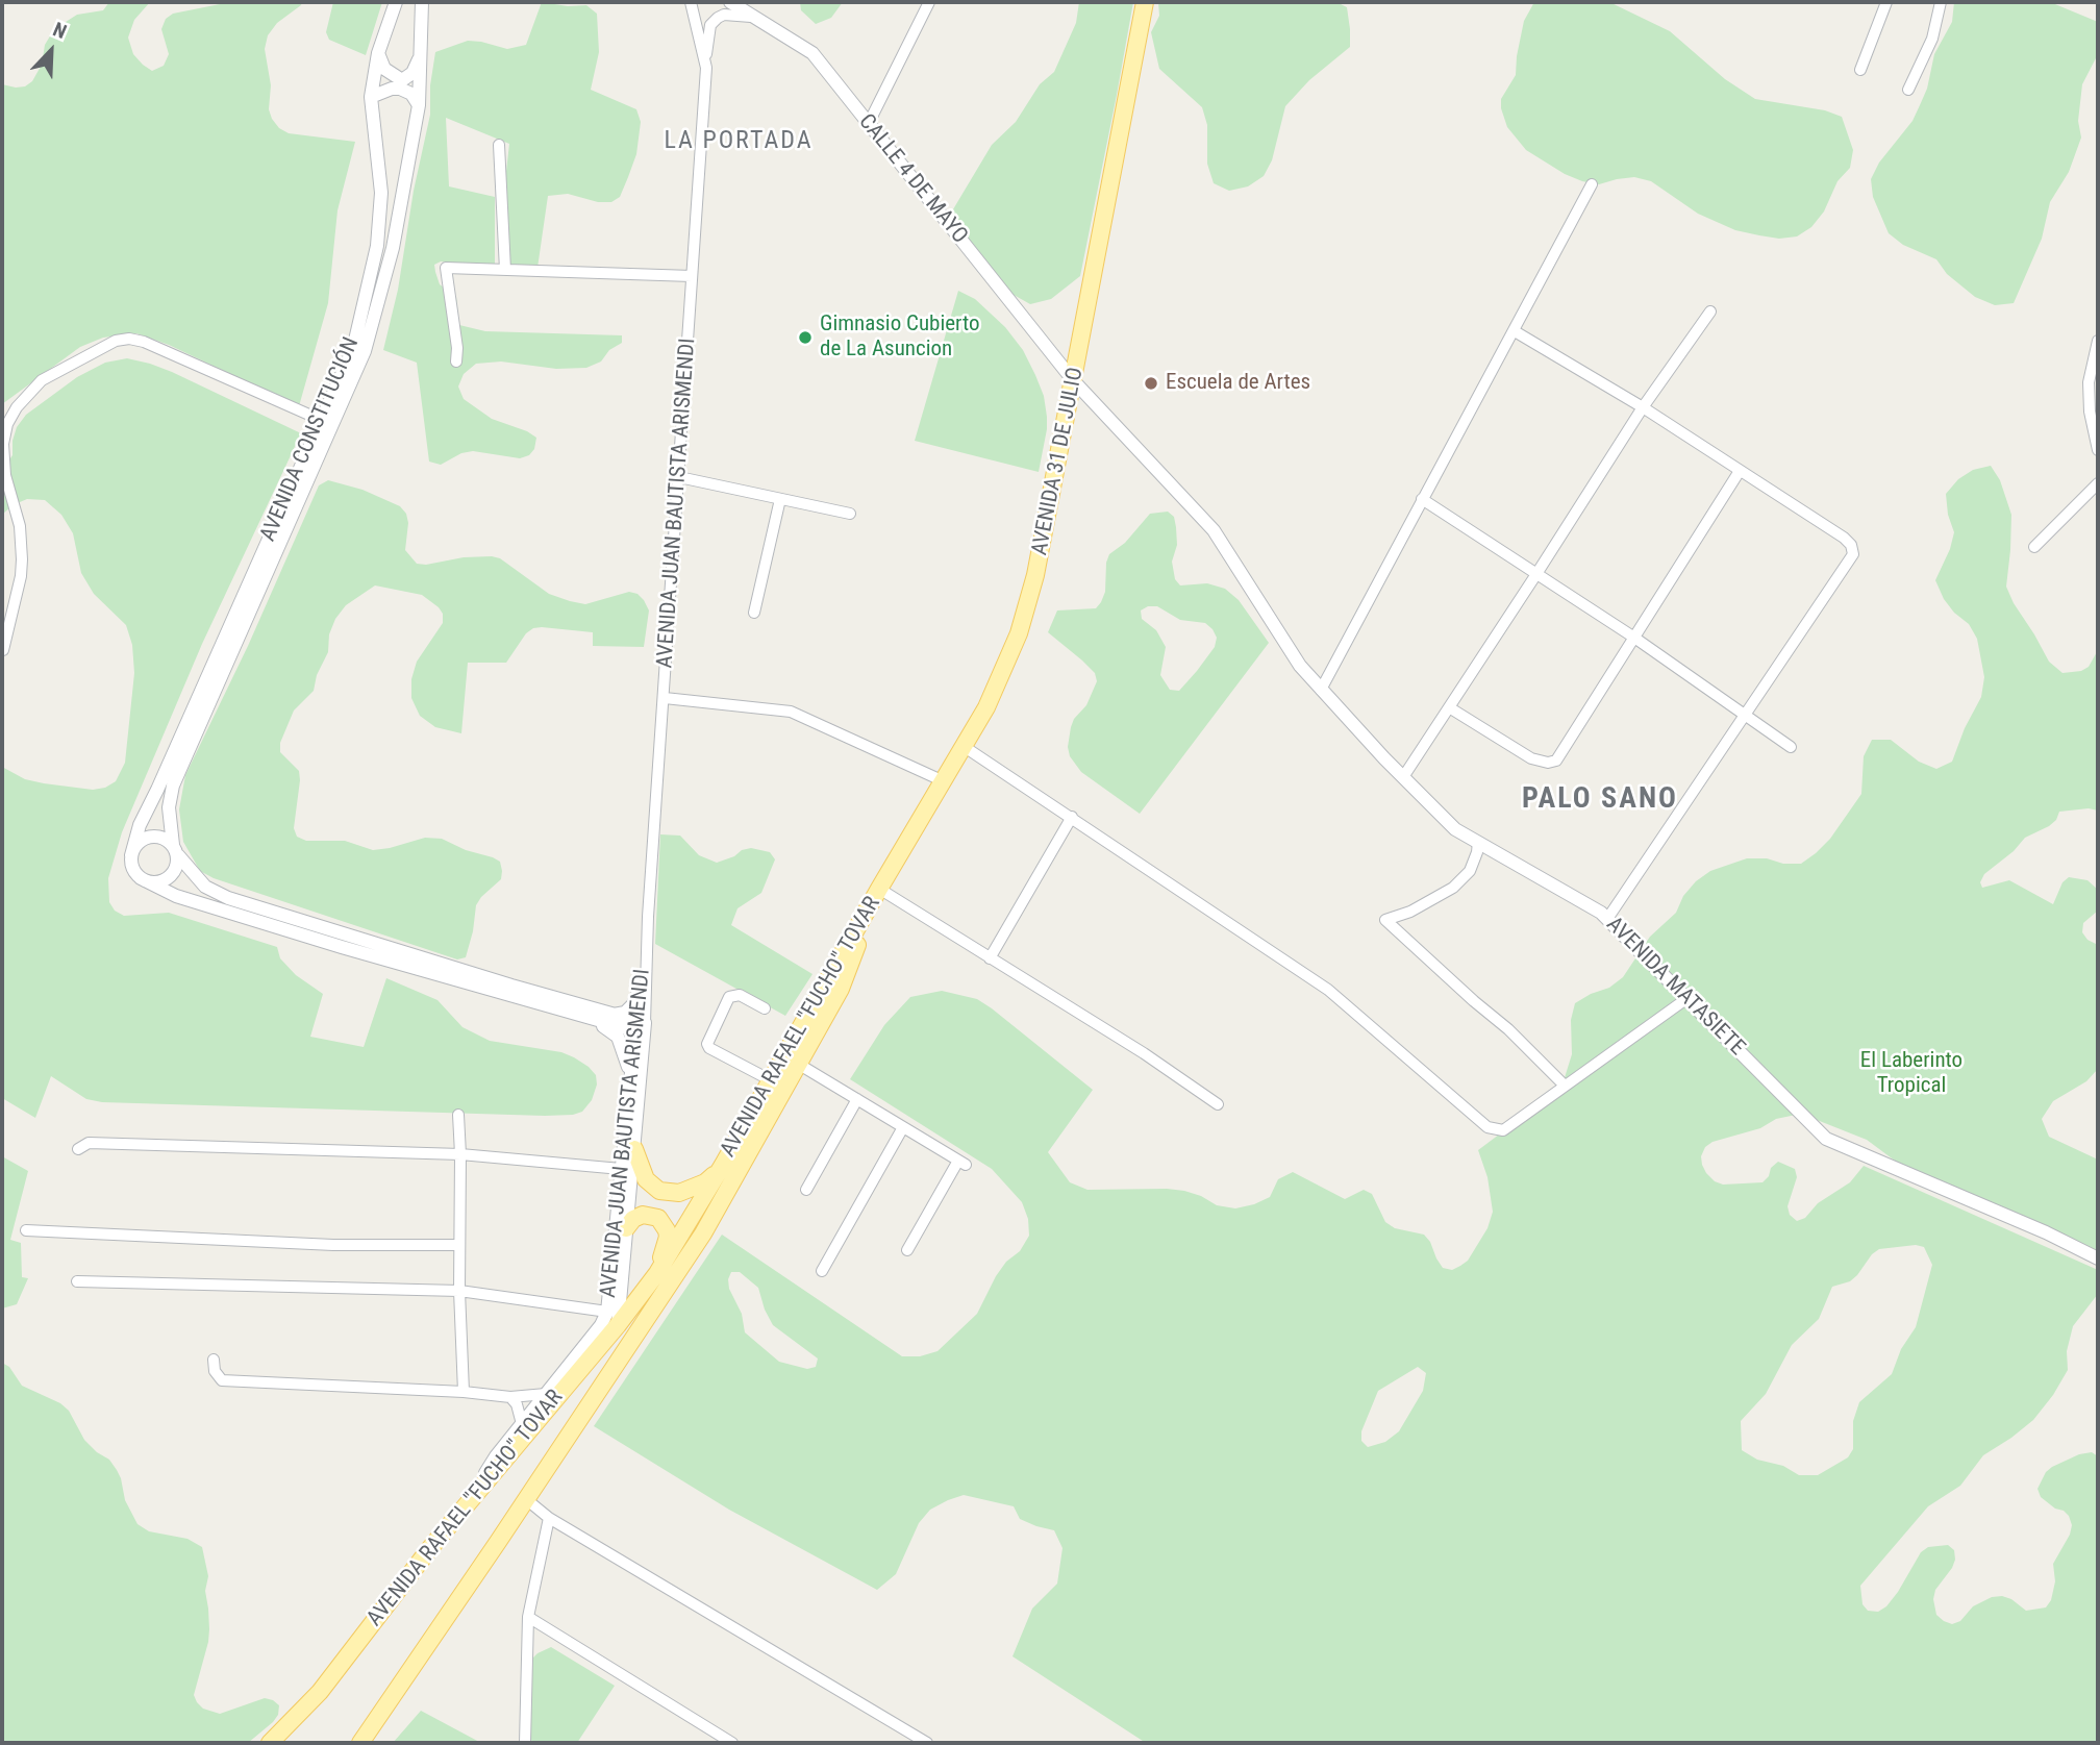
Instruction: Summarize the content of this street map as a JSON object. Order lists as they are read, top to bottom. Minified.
{"streets":{"main road":["AVENIDA 31 DE JULIO","AVENIDA RAFAEL \"FUCHO\" TOVAR"],"street":["CALLE 4 DE MAYO","AVENIDA CONSTITUCIÓN","AVENIDA JUAN BAUTISTA ARISMENDI","AVENIDA MATASIETE"]},"crossings":[["CALLE 4 DE MAYO","AVENIDA 31 DE JULIO"],["CALLE 4 DE MAYO","AVENIDA JUAN BAUTISTA ARISMENDI"],["CALLE 4 DE MAYO","AVENIDA MATASIETE"],["AVENIDA 31 DE JULIO","AVENIDA MATASIETE"],["AVENIDA 31 DE JULIO","AVENIDA RAFAEL \"FUCHO\" TOVAR"],["AVENIDA JUAN BAUTISTA ARISMENDI","AVENIDA RAFAEL \"FUCHO\" TOVAR"]],"districts":["LA PORTADA","PALO SANO"],"parks":["El Laberinto Tropical"],"places":["Gimnasio Cubierto de La Asuncion","Escuela de Artes"],"north":"top right"}
